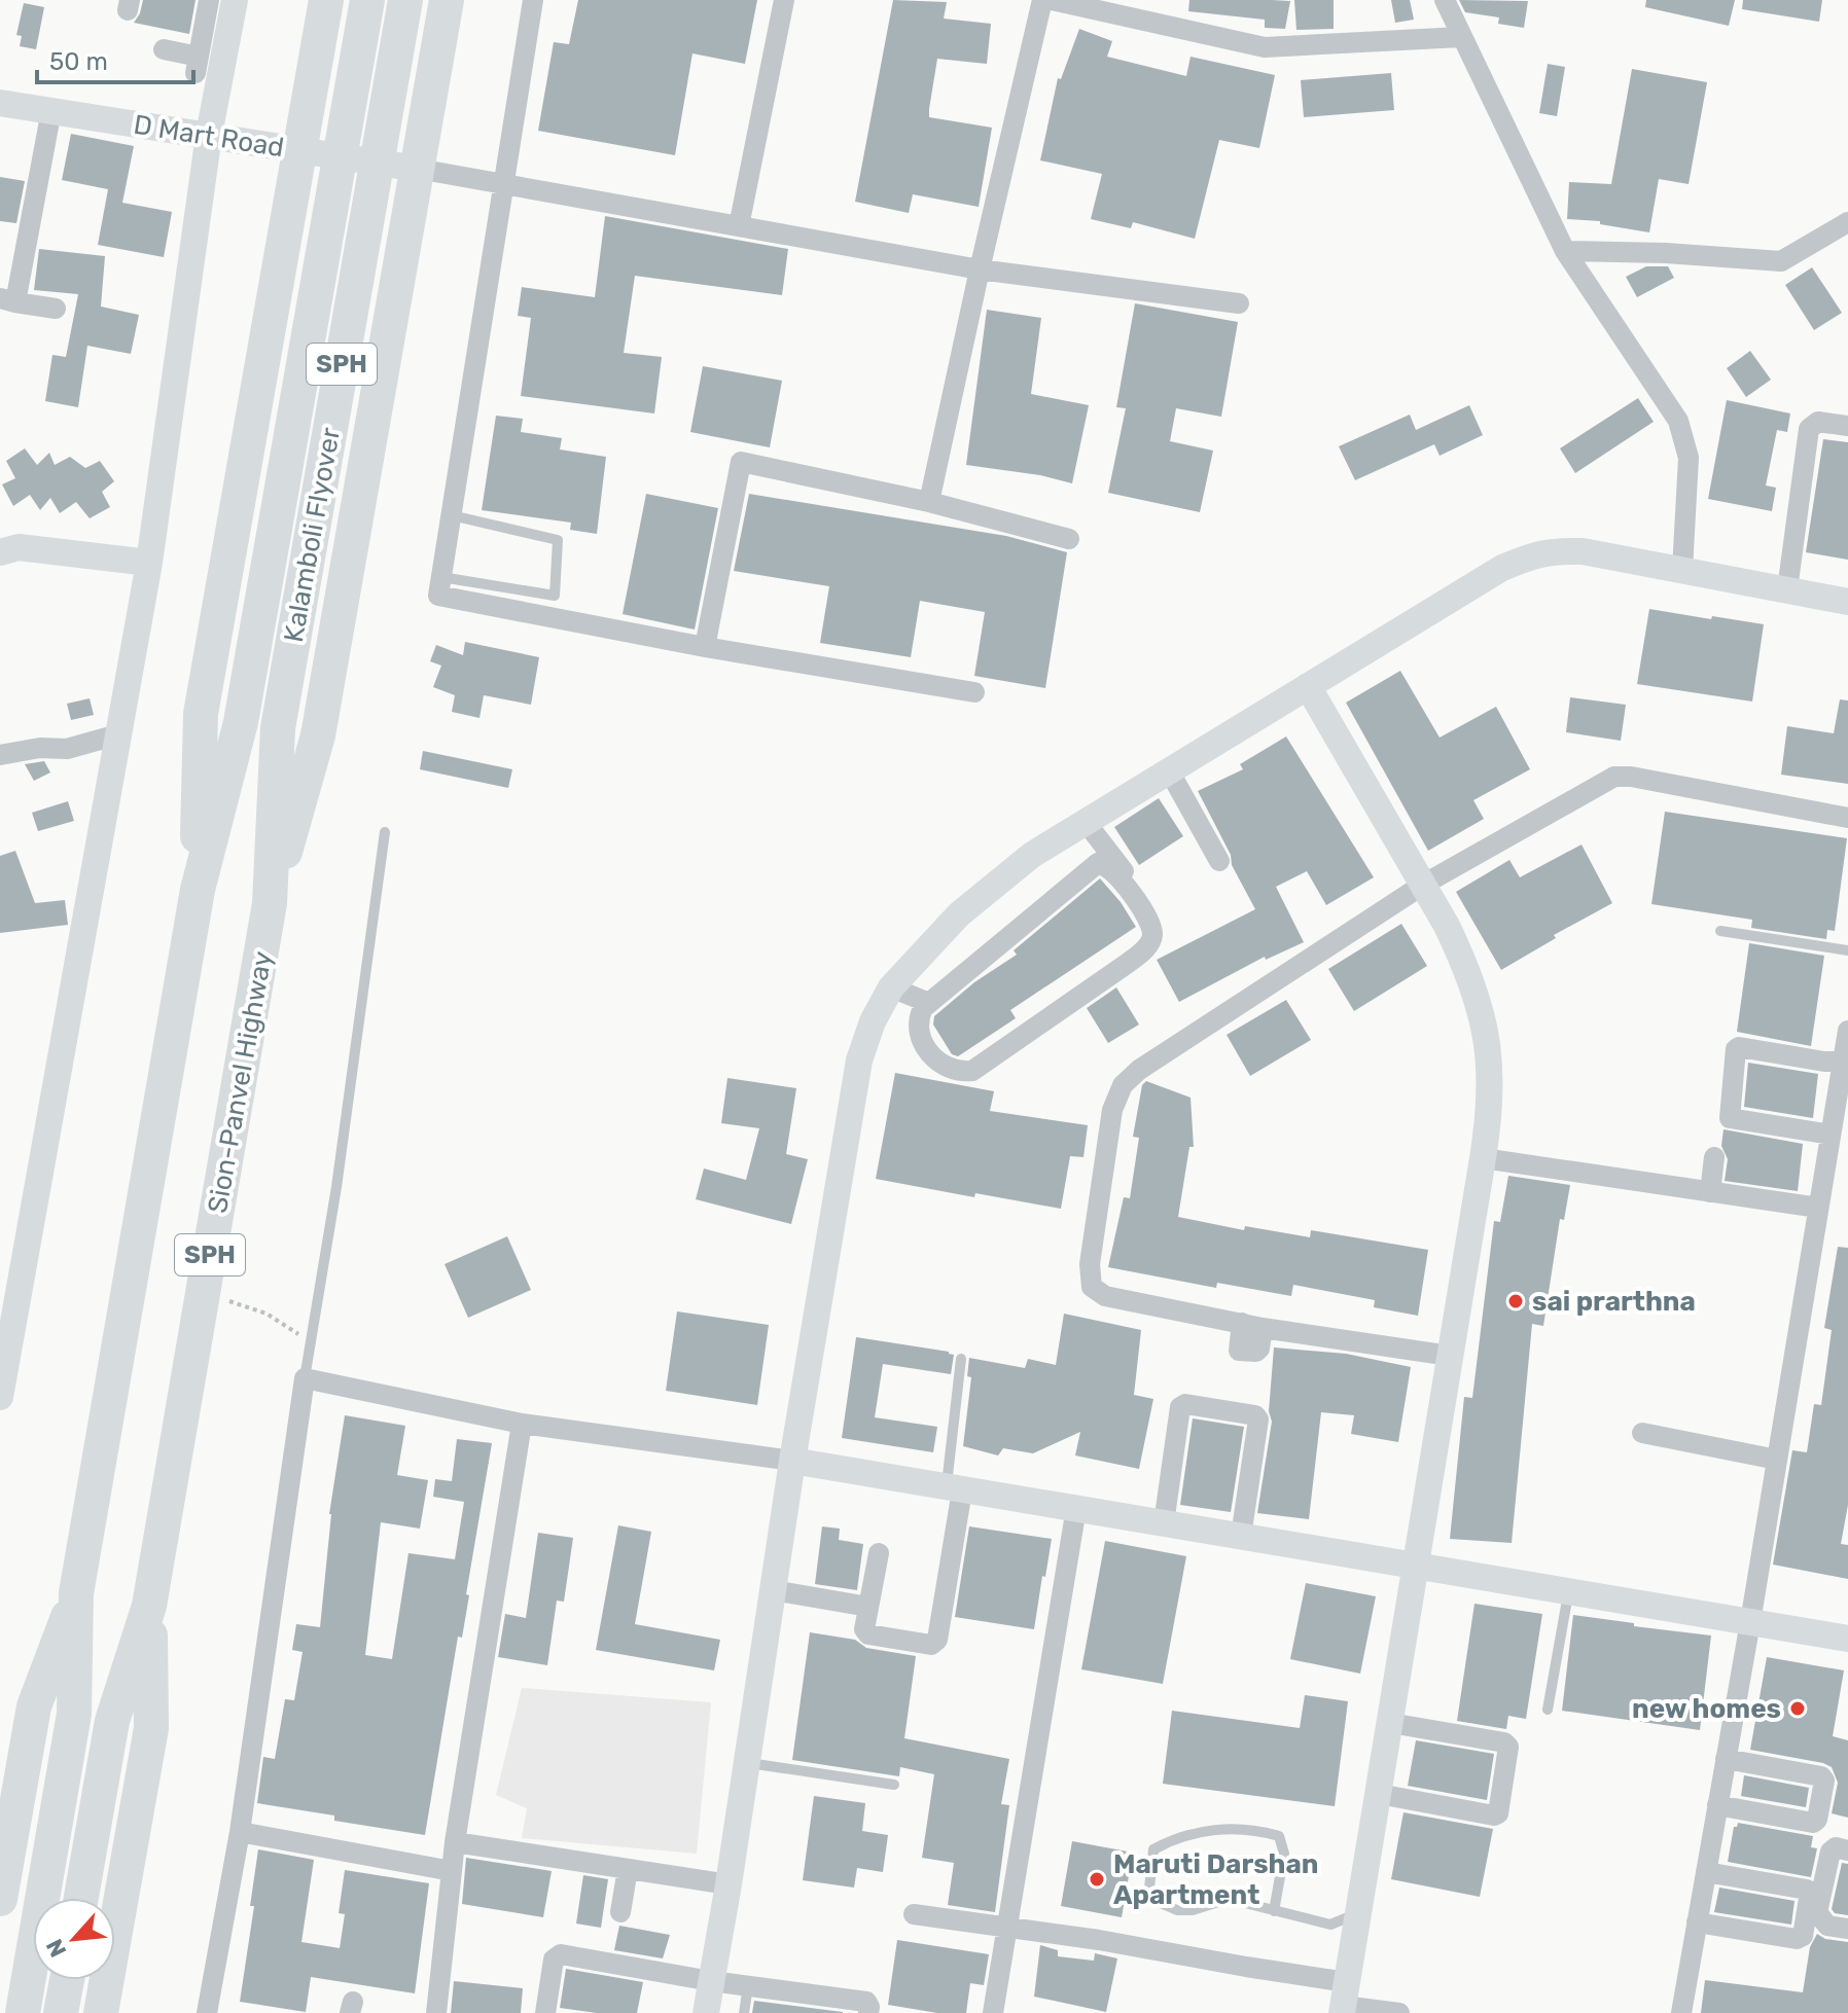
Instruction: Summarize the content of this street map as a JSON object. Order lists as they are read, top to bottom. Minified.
{"streets":{"highway":["SPH","Kalamboli Flyover","Sion-Panvel Highway"],"street":["D Mart Road"]},"crossings":[["SPH","Kalamboli Flyover"],["Kalamboli Flyover","Sion-Panvel Highway"]],"places":["sai prarthna","new homes","Maruti Darshan Apartment"],"scale_bar":"50 m","north":"bottom left"}
